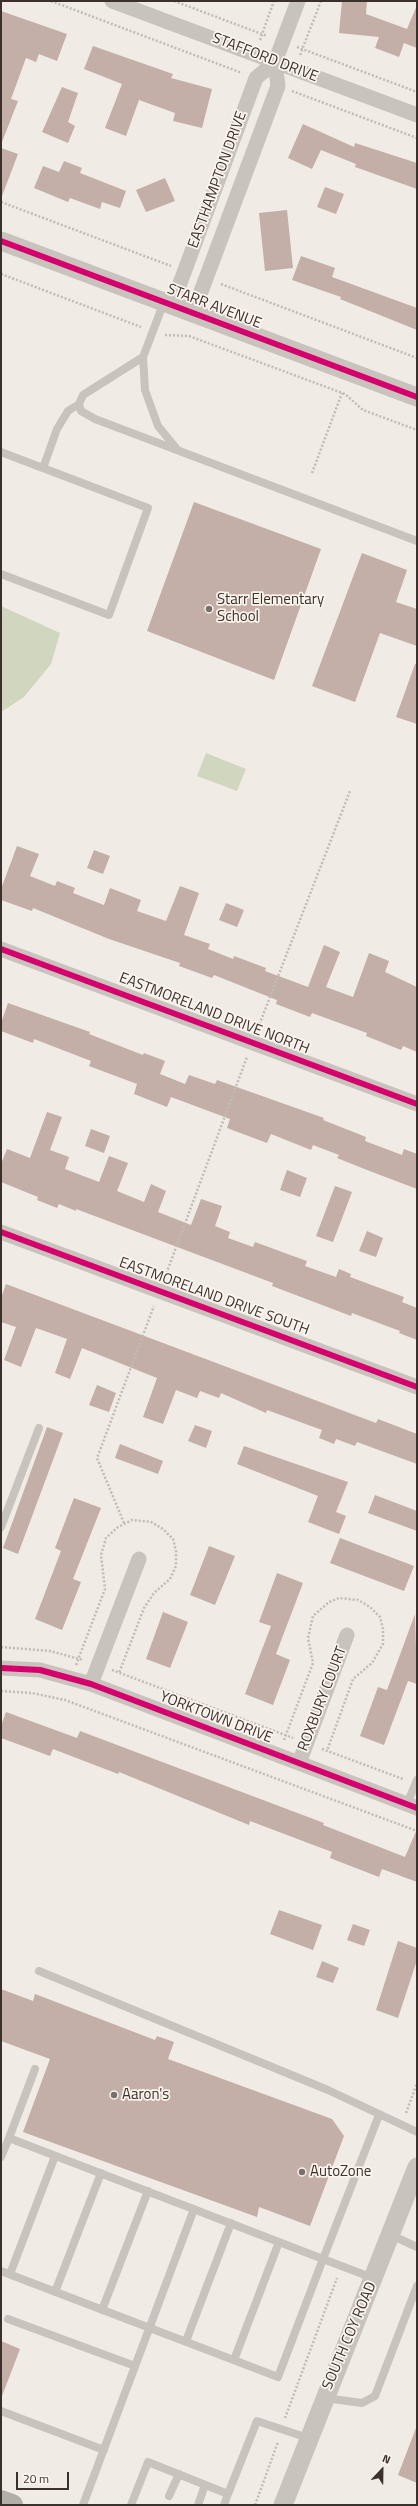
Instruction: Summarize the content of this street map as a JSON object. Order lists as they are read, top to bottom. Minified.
{"streets":{"street":["STAFFORD DRIVE","EASTHAMPTON DRIVE","STARR AVENUE","EASTMORELAND DRIVE NORTH","EASTMORELAND DRIVE SOUTH","ROXBURY COURT","YORKTOWN DRIVE","SOUTH COY ROAD"]},"crossings":[["STAFFORD DRIVE","EASTHAMPTON DRIVE"],["EASTHAMPTON DRIVE","STARR AVENUE"],["ROXBURY COURT","YORKTOWN DRIVE"]],"places":["Starr Elementary School","Aaron's","AutoZone"],"scale_bar":"20 m","north":"top"}
